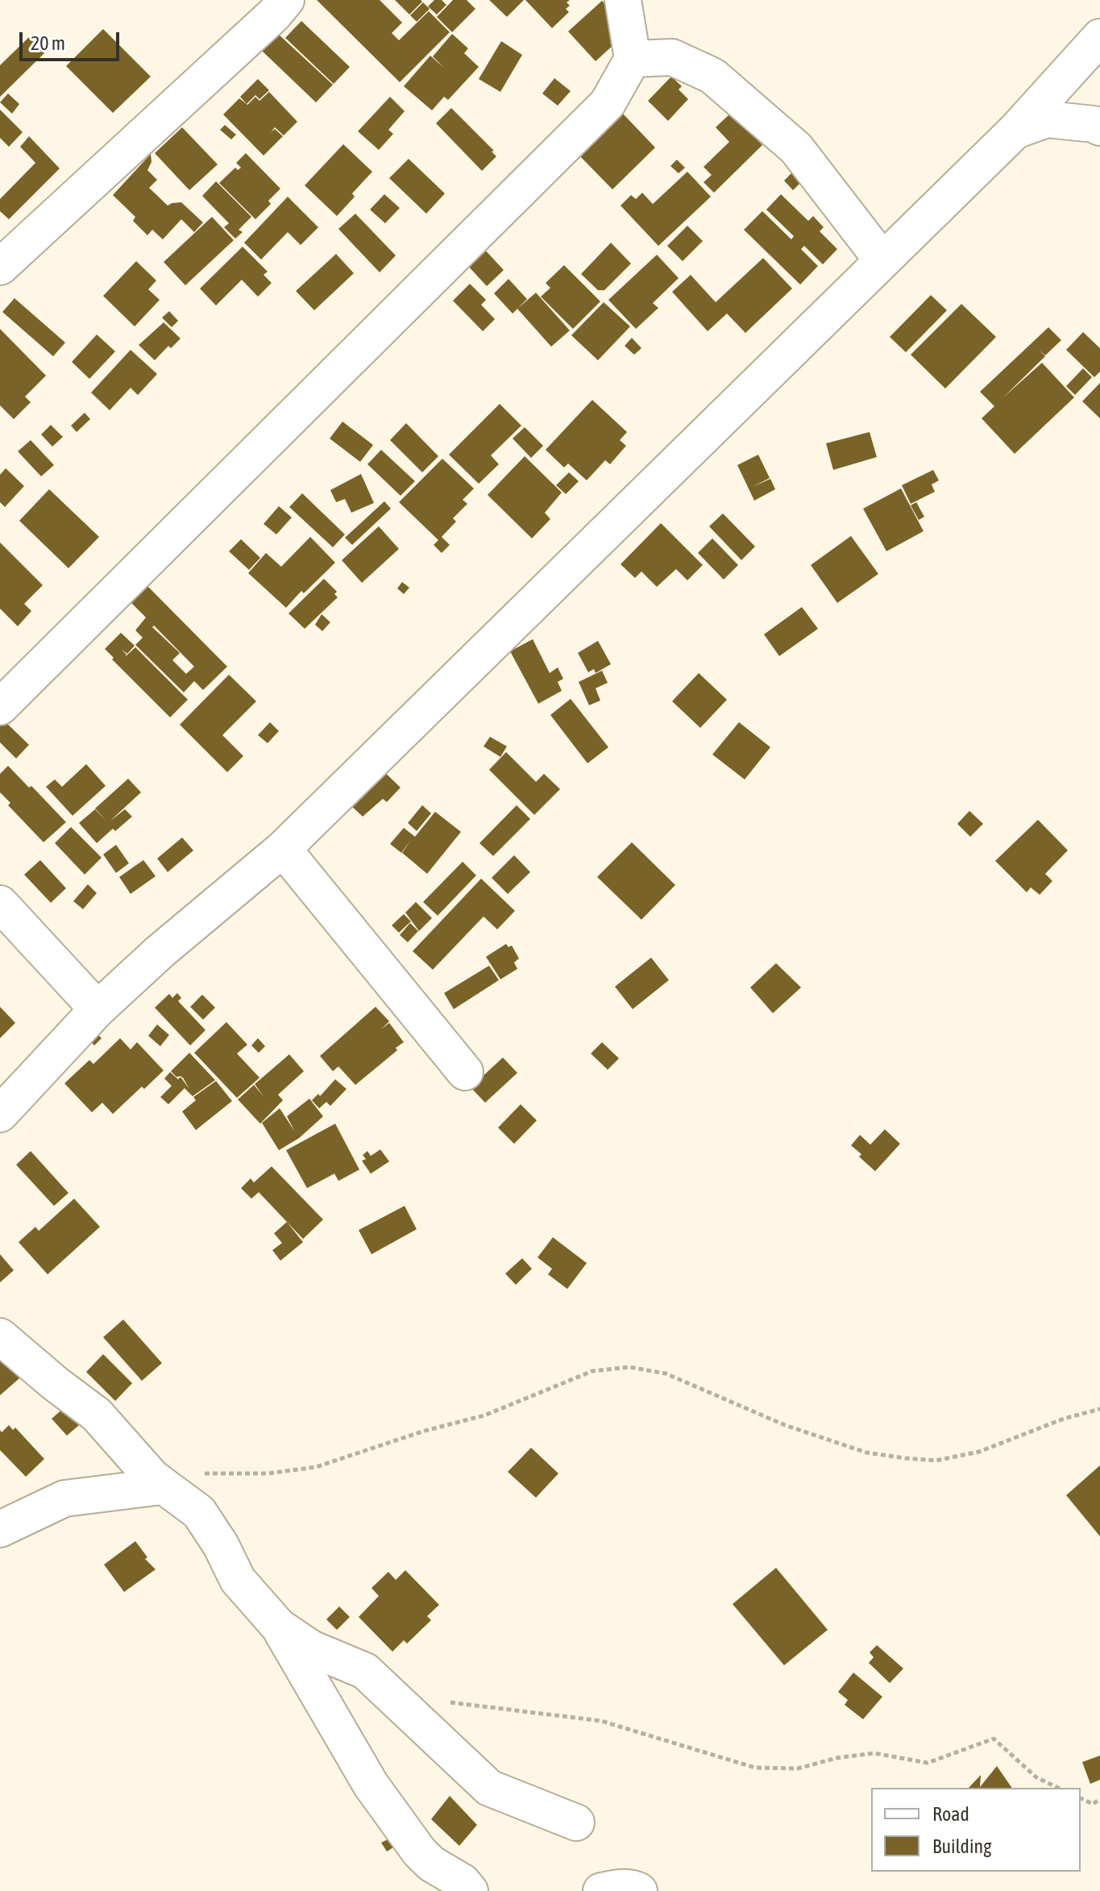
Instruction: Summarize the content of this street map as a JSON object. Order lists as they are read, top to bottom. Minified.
{"legend":["Road","Building"],"scale_bar":"20 m"}
